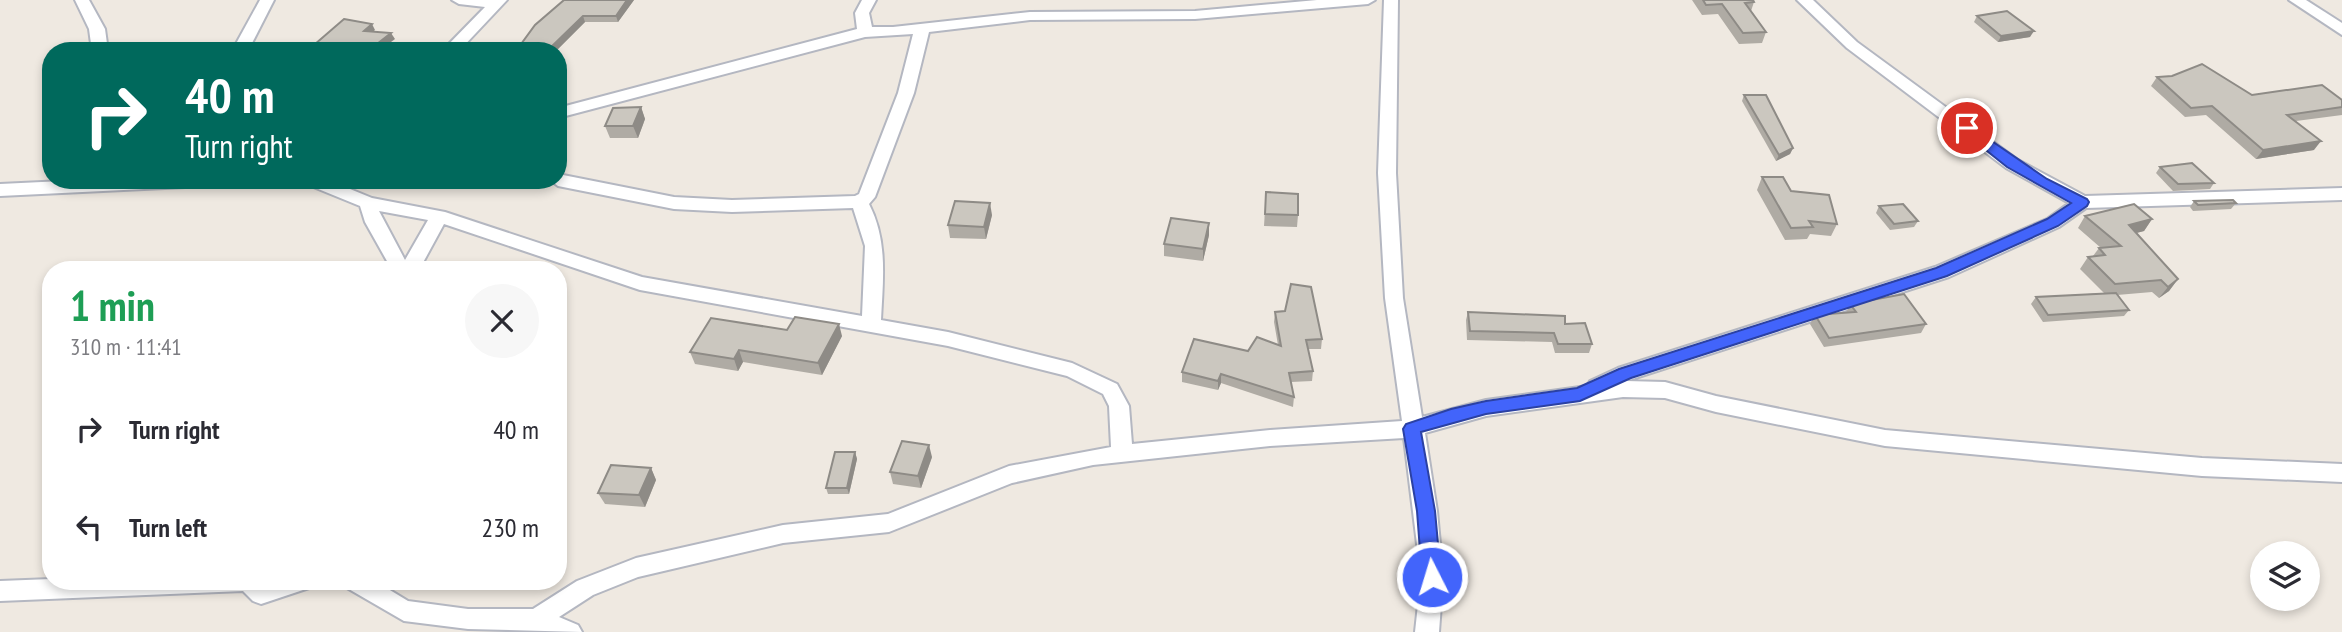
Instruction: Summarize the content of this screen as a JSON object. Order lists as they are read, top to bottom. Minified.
{"page":{"turn":["40 m","Turn right"],"heading":["1 min","310 m · 11:41"],"list":[{"name":"Turn right","value":"40 m"},{"name":"Turn left","value":"230 m"}]}}
